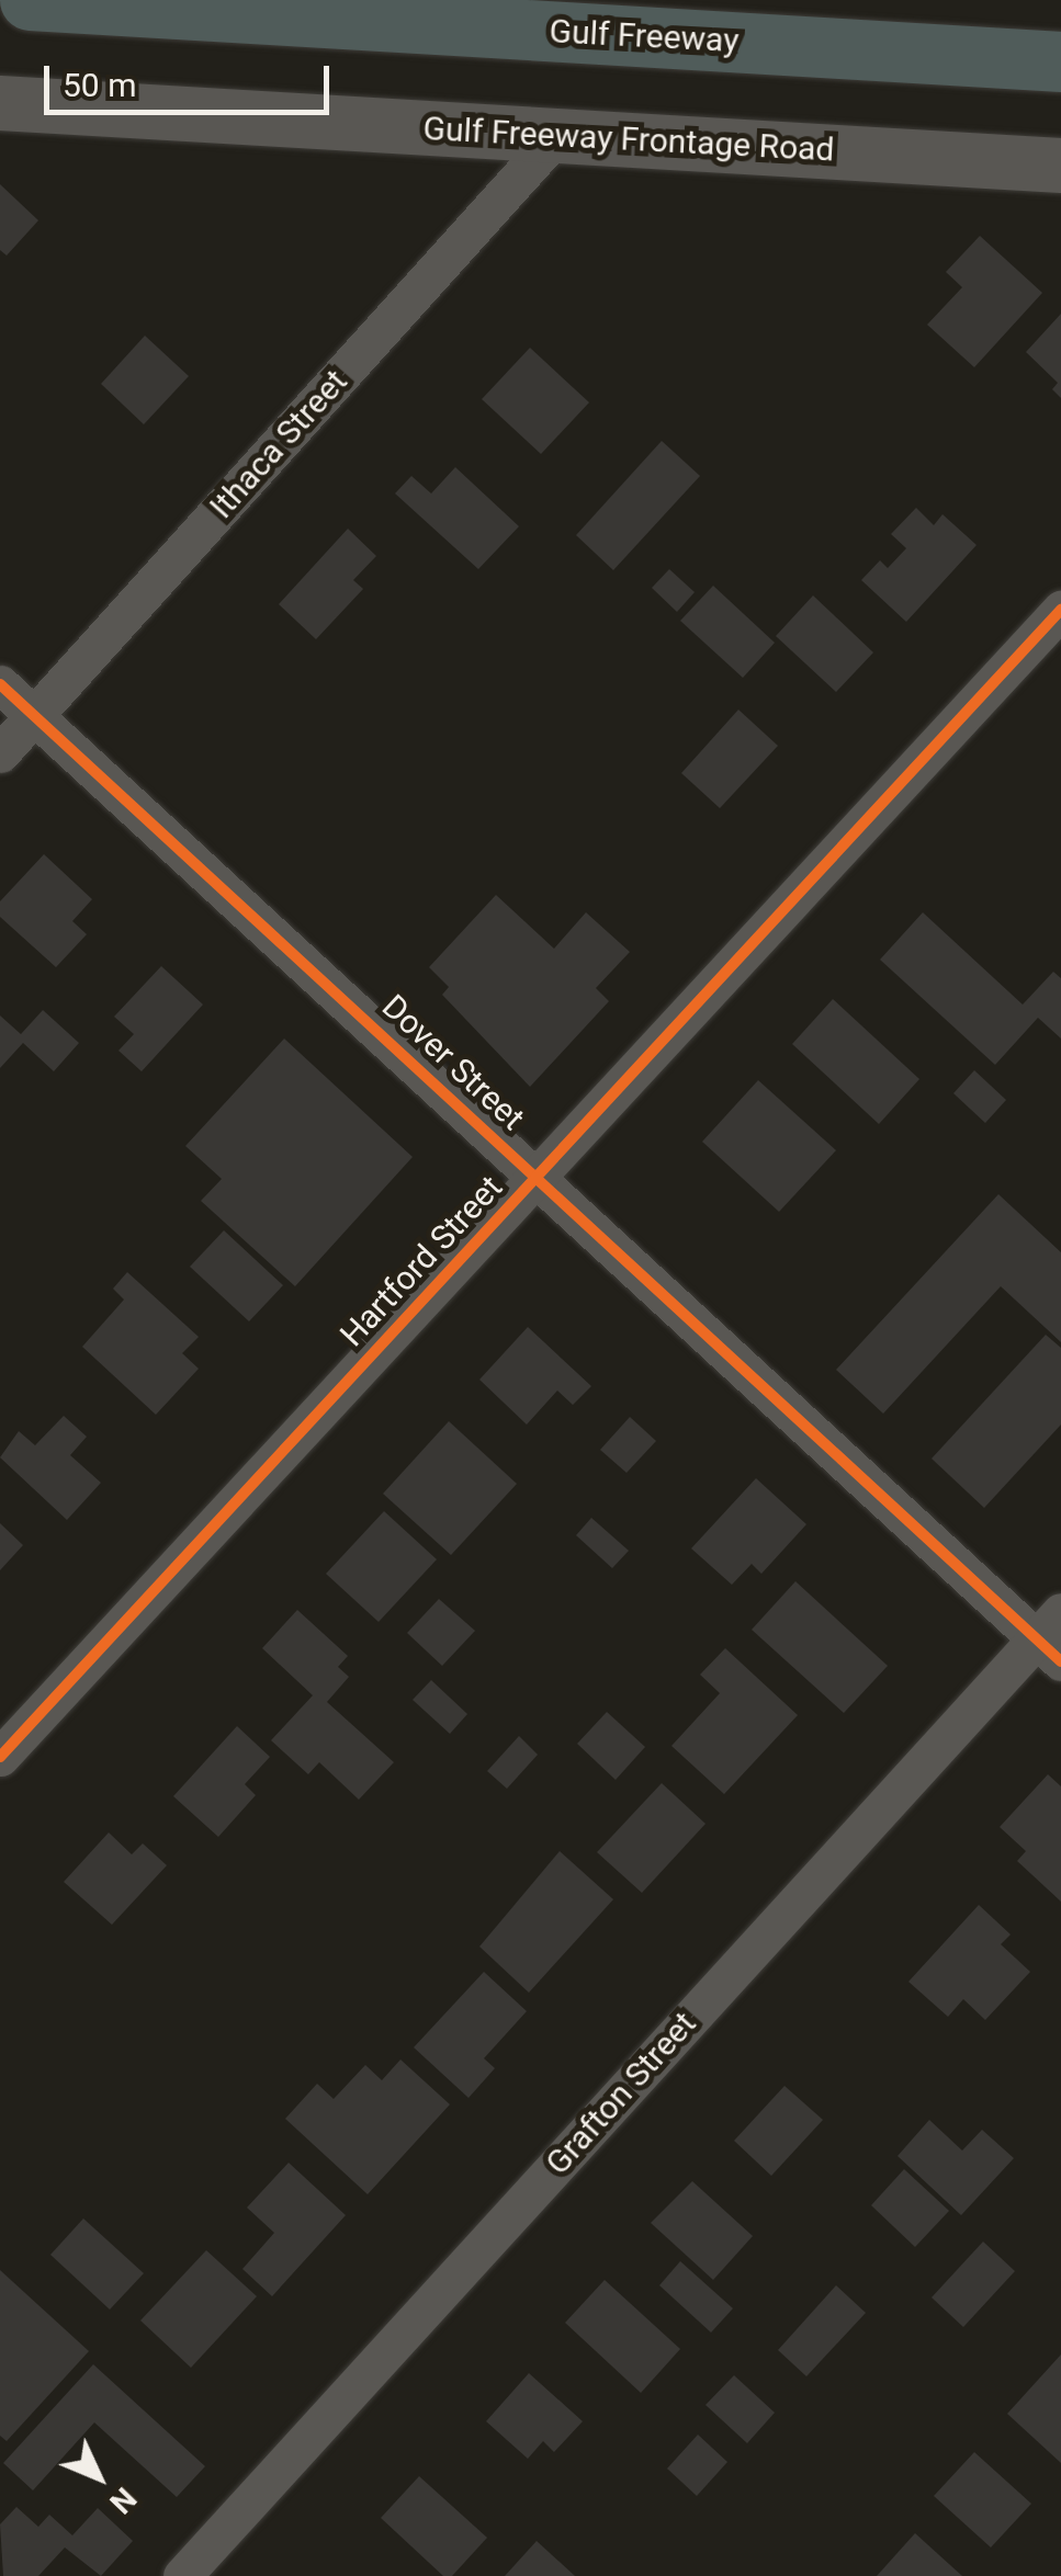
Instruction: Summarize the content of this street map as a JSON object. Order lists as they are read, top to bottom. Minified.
{"streets":{"highway":["Gulf Freeway"],"main road":["Gulf Freeway Frontage Road"],"street":["Ithaca Street","Dover Street","Hartford Street","Grafton Street"]},"crossings":[["Gulf Freeway Frontage Road","Ithaca Street"],["Ithaca Street","Dover Street"],["Dover Street","Hartford Street"],["Dover Street","Grafton Street"]],"scale_bar":"50 m","north":"bottom right"}
